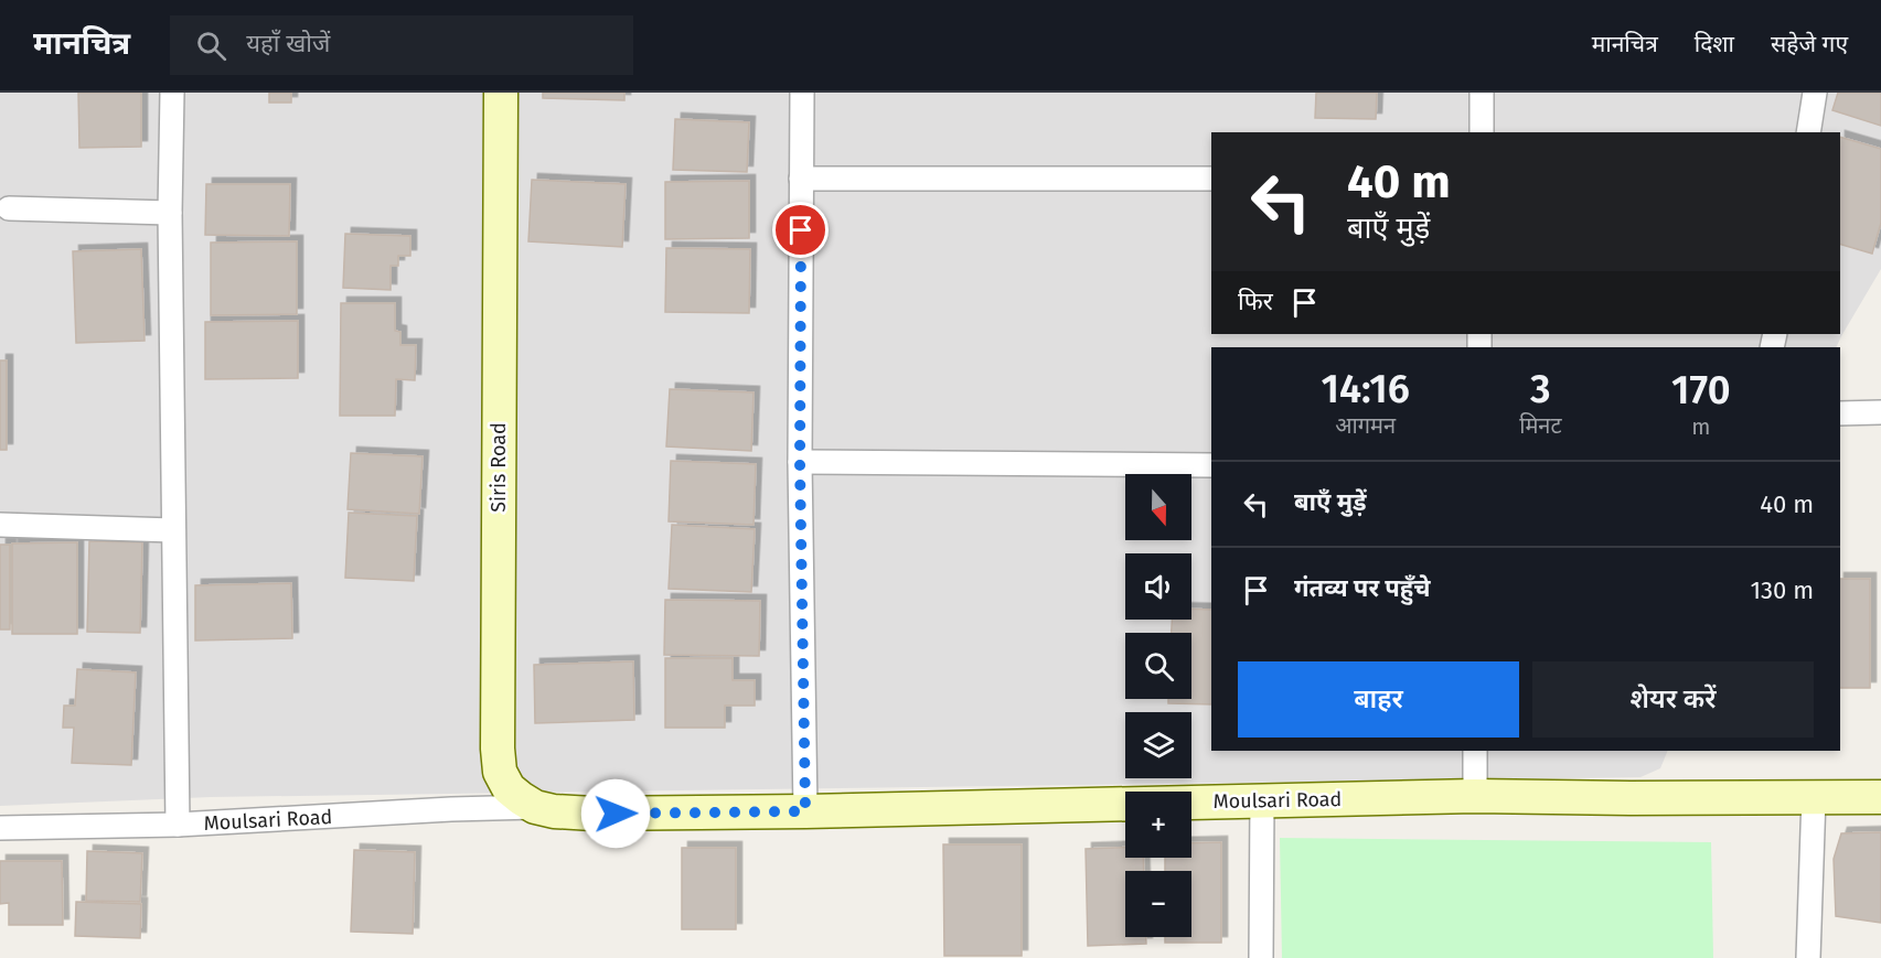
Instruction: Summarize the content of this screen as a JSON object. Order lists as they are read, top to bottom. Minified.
{"streets":{"street":["Siris Road","Moulsari Road"]},"crossings":[["Siris Road","Moulsari Road"]],"north":"bottom","page":{"header":"मानचित्र","search":"यहाँ खोजें","nav":["मानचित्र","दिशा","सहेजे गए"],"turn":["40 m","बाएँ मुड़ें"],"then":"फिर","eta":["14:16","आगमन","3","मिनट","170","m"],"list":[{"name":"बाएँ मुड़ें","value":"40 m"},{"name":"गंतव्य पर पहुँचे","value":"130 m"}],"map_buttons":["+","−"],"buttons":["बाहर","शेयर करें"]}}
